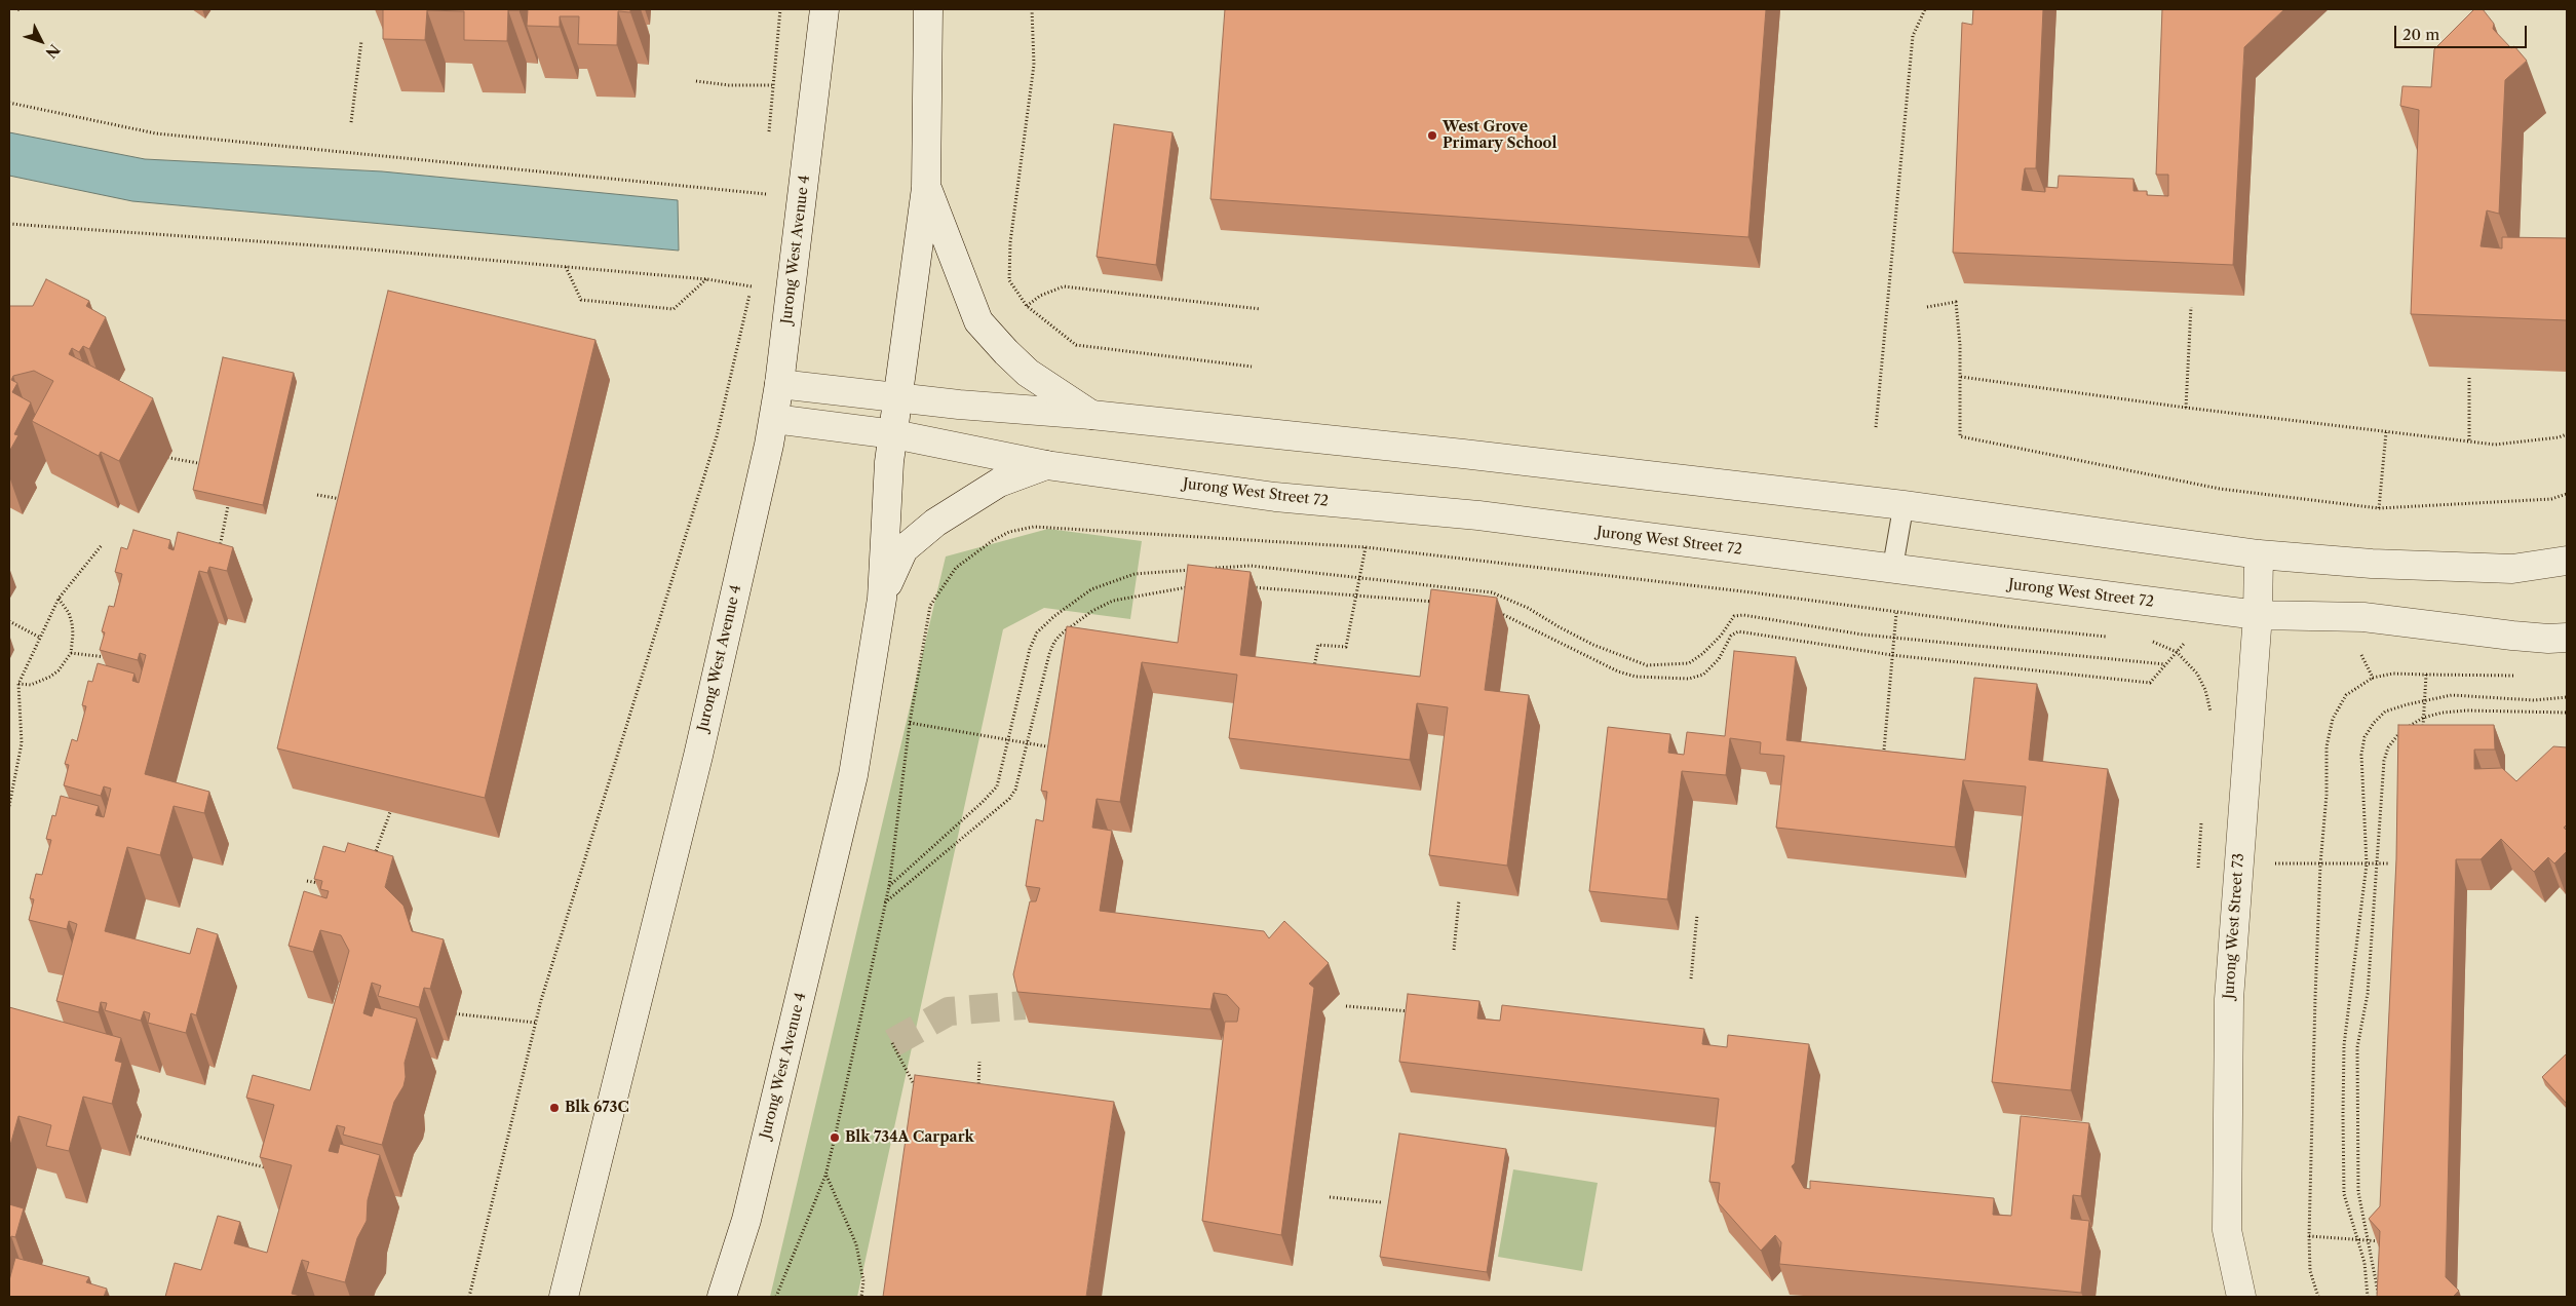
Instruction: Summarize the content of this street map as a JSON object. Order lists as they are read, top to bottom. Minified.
{"streets":{"street":["Jurong West Avenue 4","Jurong West Street 72","Jurong West Street 73"]},"crossings":[["Jurong West Avenue 4","Jurong West Street 72"],["Jurong West Street 72","Jurong West Street 73"]],"places":["West Grove Primary School","Blk 673C","Blk 734A Carpark"],"scale_bar":"20 m","north":"bottom right"}
